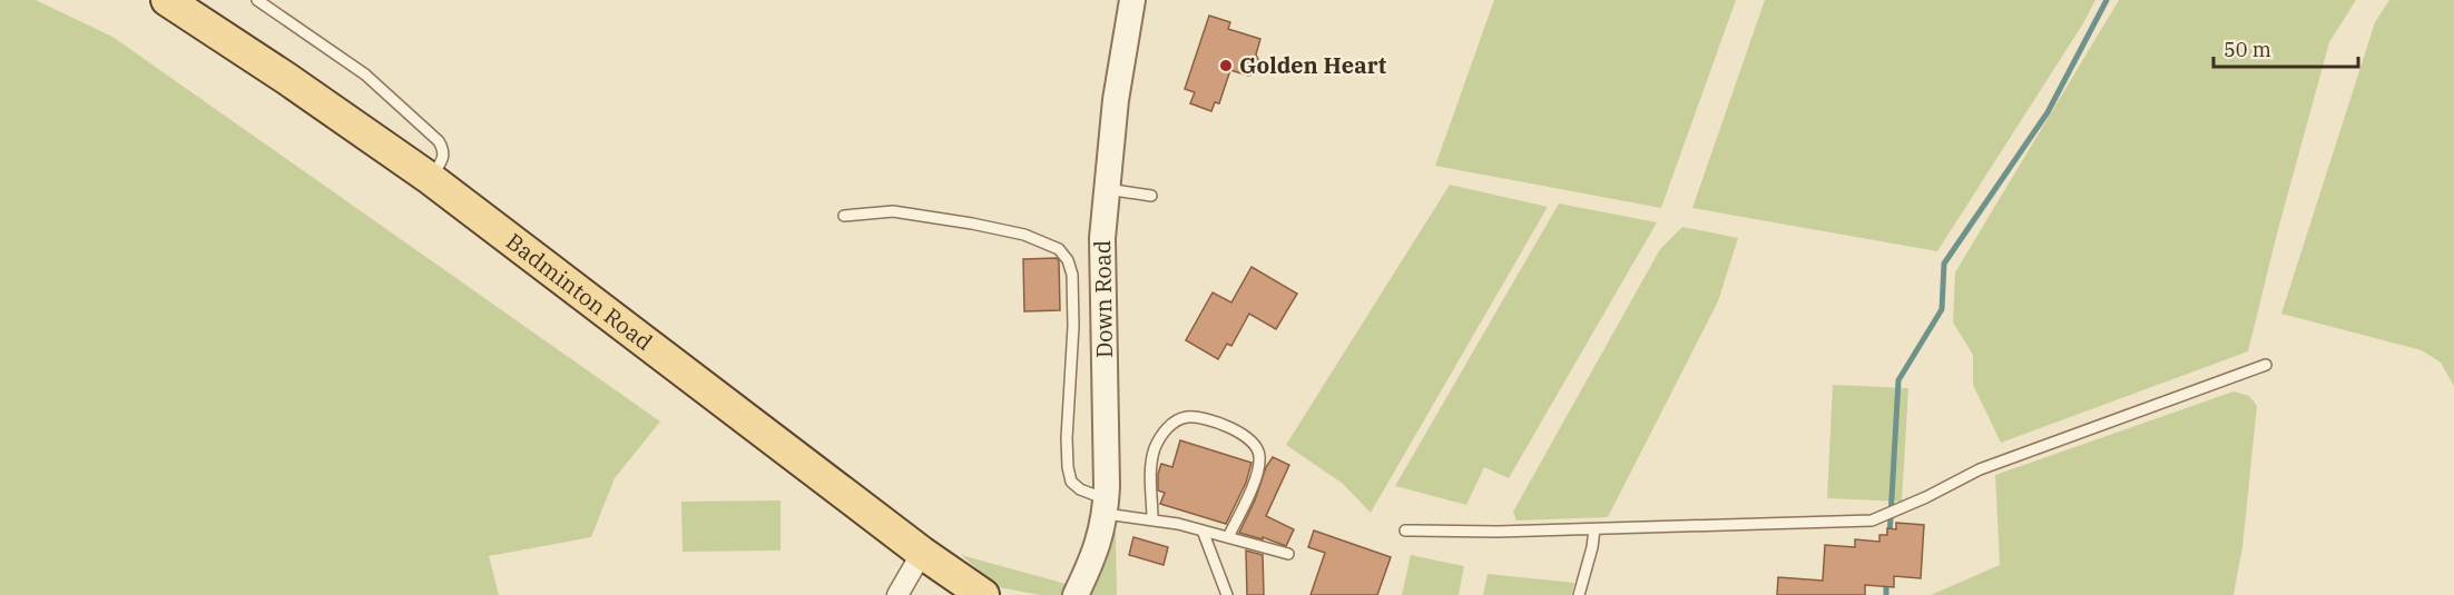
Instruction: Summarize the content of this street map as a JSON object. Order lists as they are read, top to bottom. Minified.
{"streets":{"main road":["Badminton Road"],"street":["Down Road"]},"places":["Golden Heart"],"scale_bar":"50 m"}
